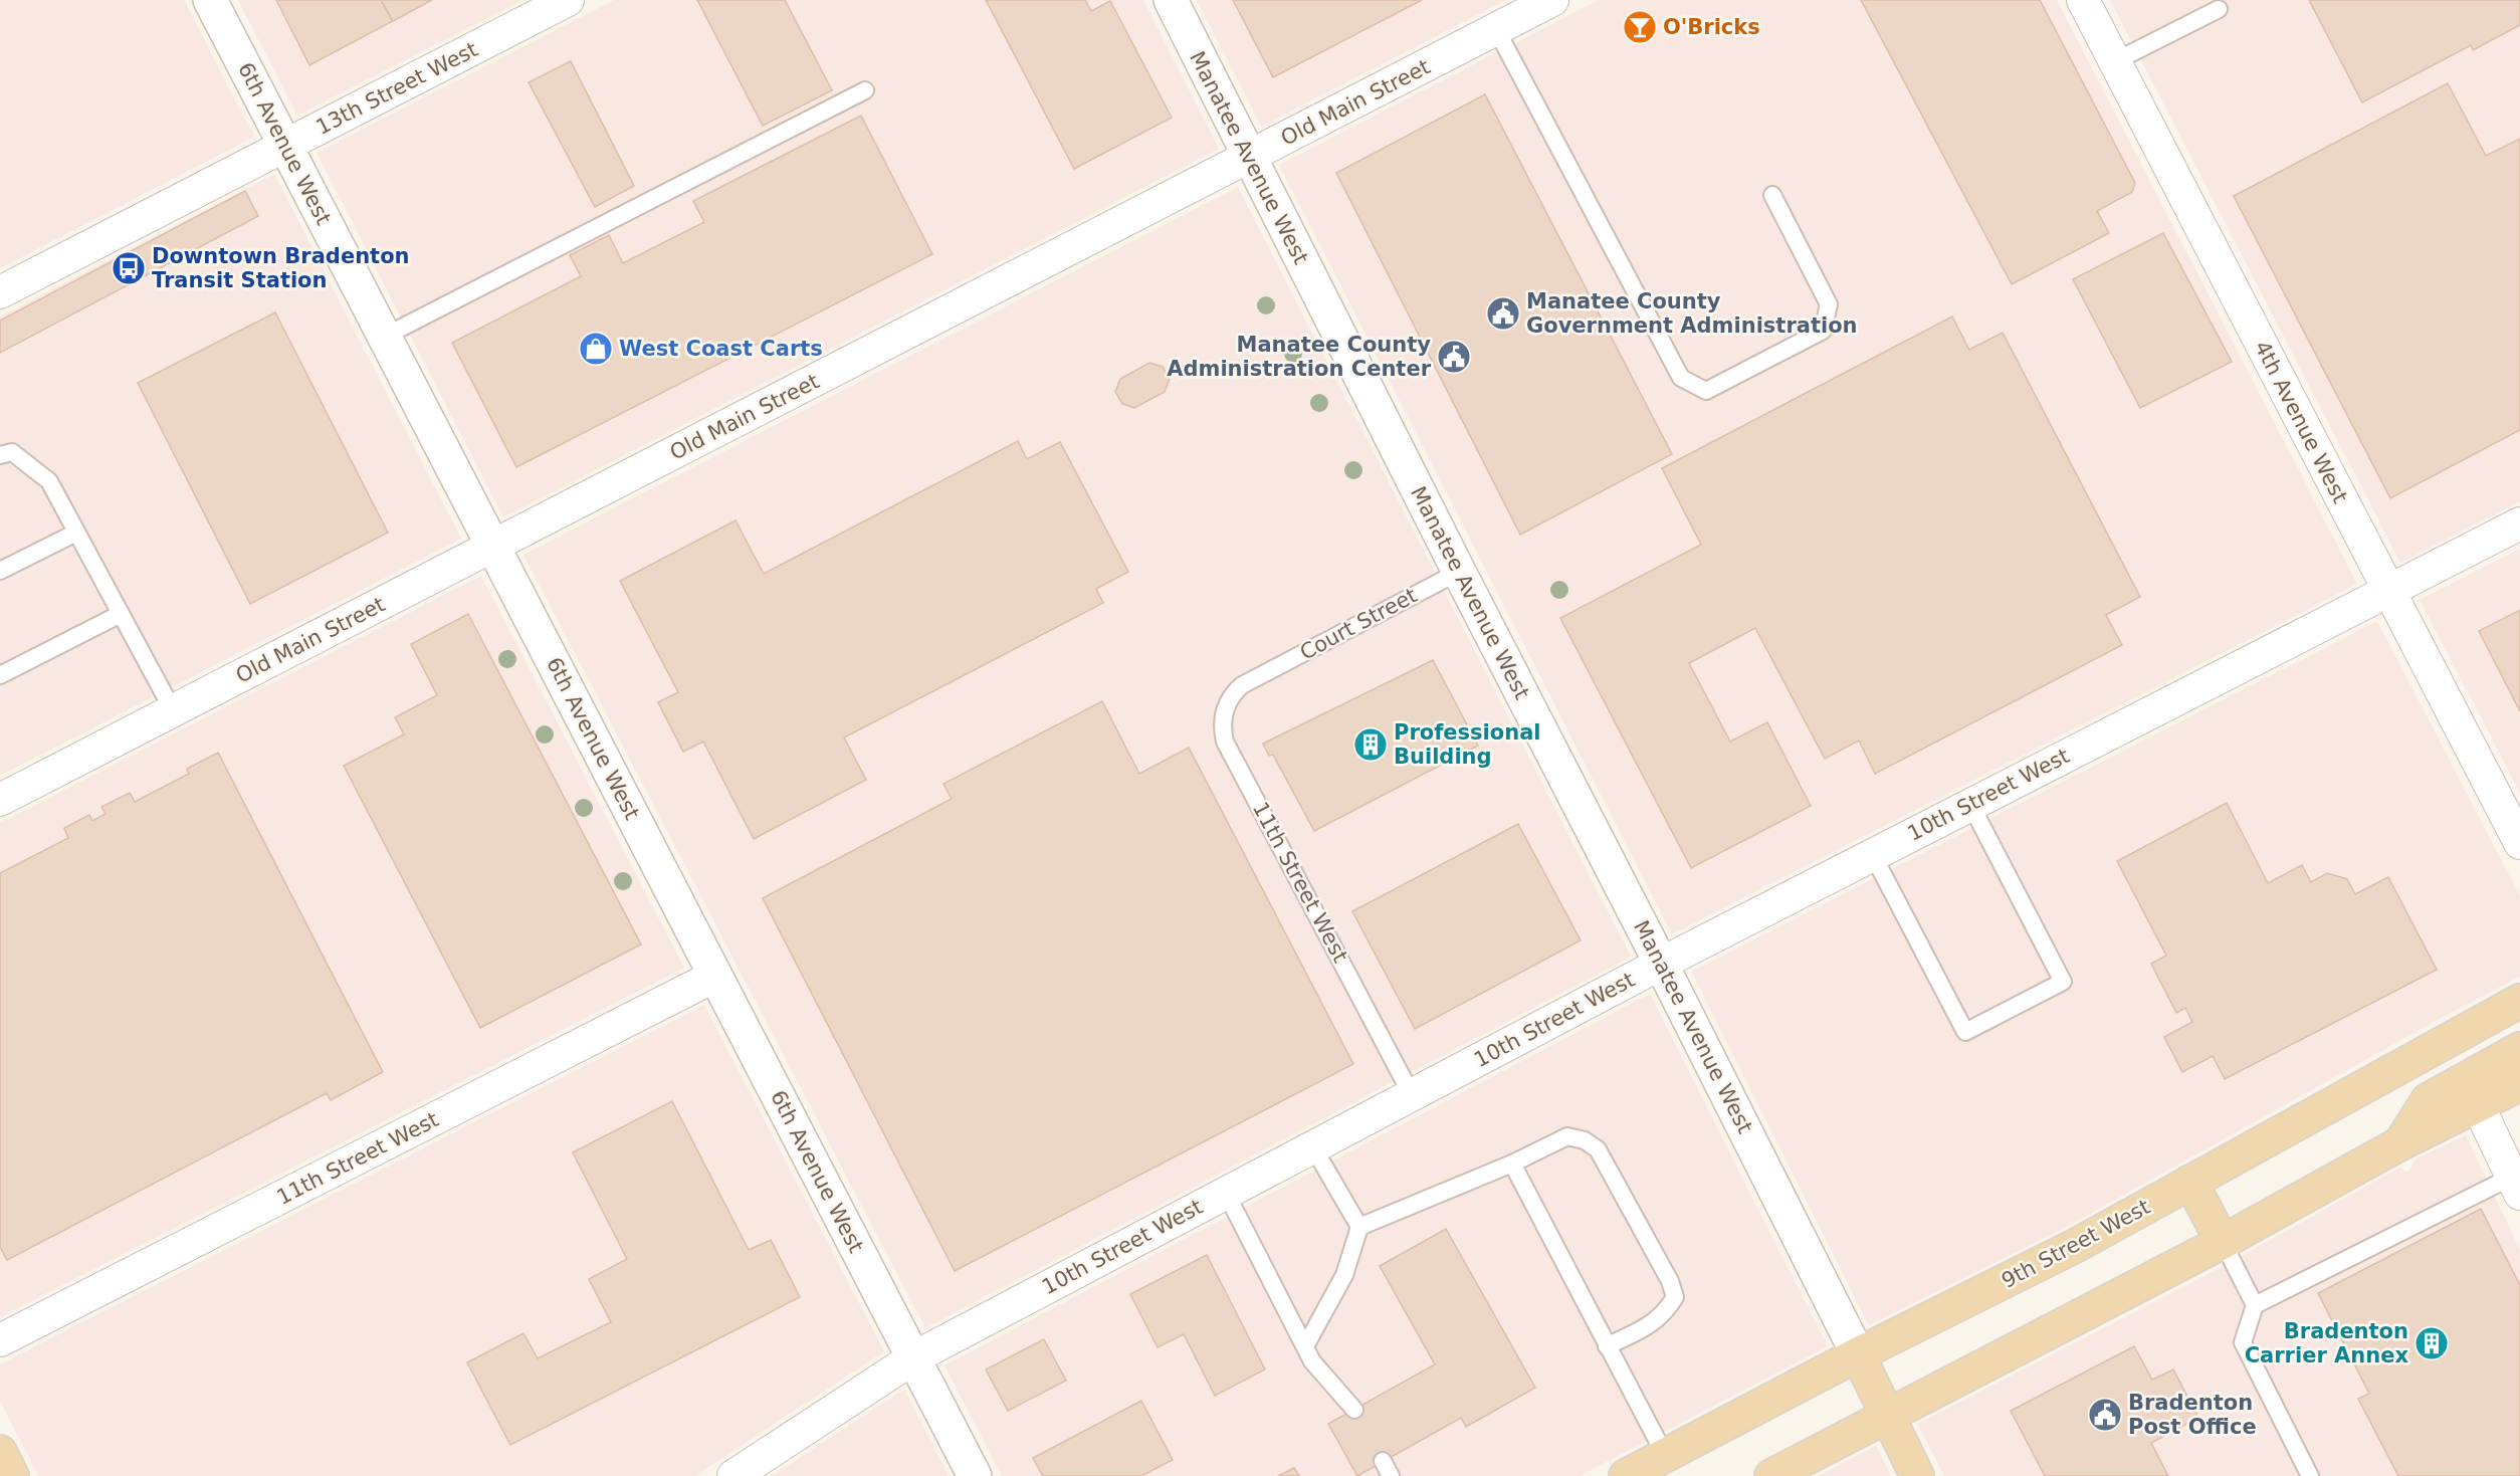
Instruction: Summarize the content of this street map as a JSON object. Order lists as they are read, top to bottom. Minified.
{"streets":{"main road":["6th Avenue West","Manatee Avenue West","9th Street West"],"street":["13th Street West","Old Main Street","4th Avenue West","10th Street West","11th Street West"],"lane":["Court Street"]},"crossings":[["13th Street West","6th Avenue West"],["Old Main Street","6th Avenue West"],["Old Main Street","Manatee Avenue West"],["6th Avenue West","10th Street West"],["6th Avenue West","11th Street West"],["Manatee Avenue West","Court Street"],["Manatee Avenue West","10th Street West"],["Manatee Avenue West","9th Street West"],["4th Avenue West","10th Street West"],["Court Street","11th Street West"],["10th Street West","11th Street West"]],"places":{"bar":["O'Bricks"],"bus stop":["Downtown Bradenton Transit Station"],"public building":["Manatee County Government Administration","Manatee County Administration Center","Bradenton Post Office"],"shop":["West Coast Carts"],"building":["Professional Building","Bradenton Carrier Annex"]}}
